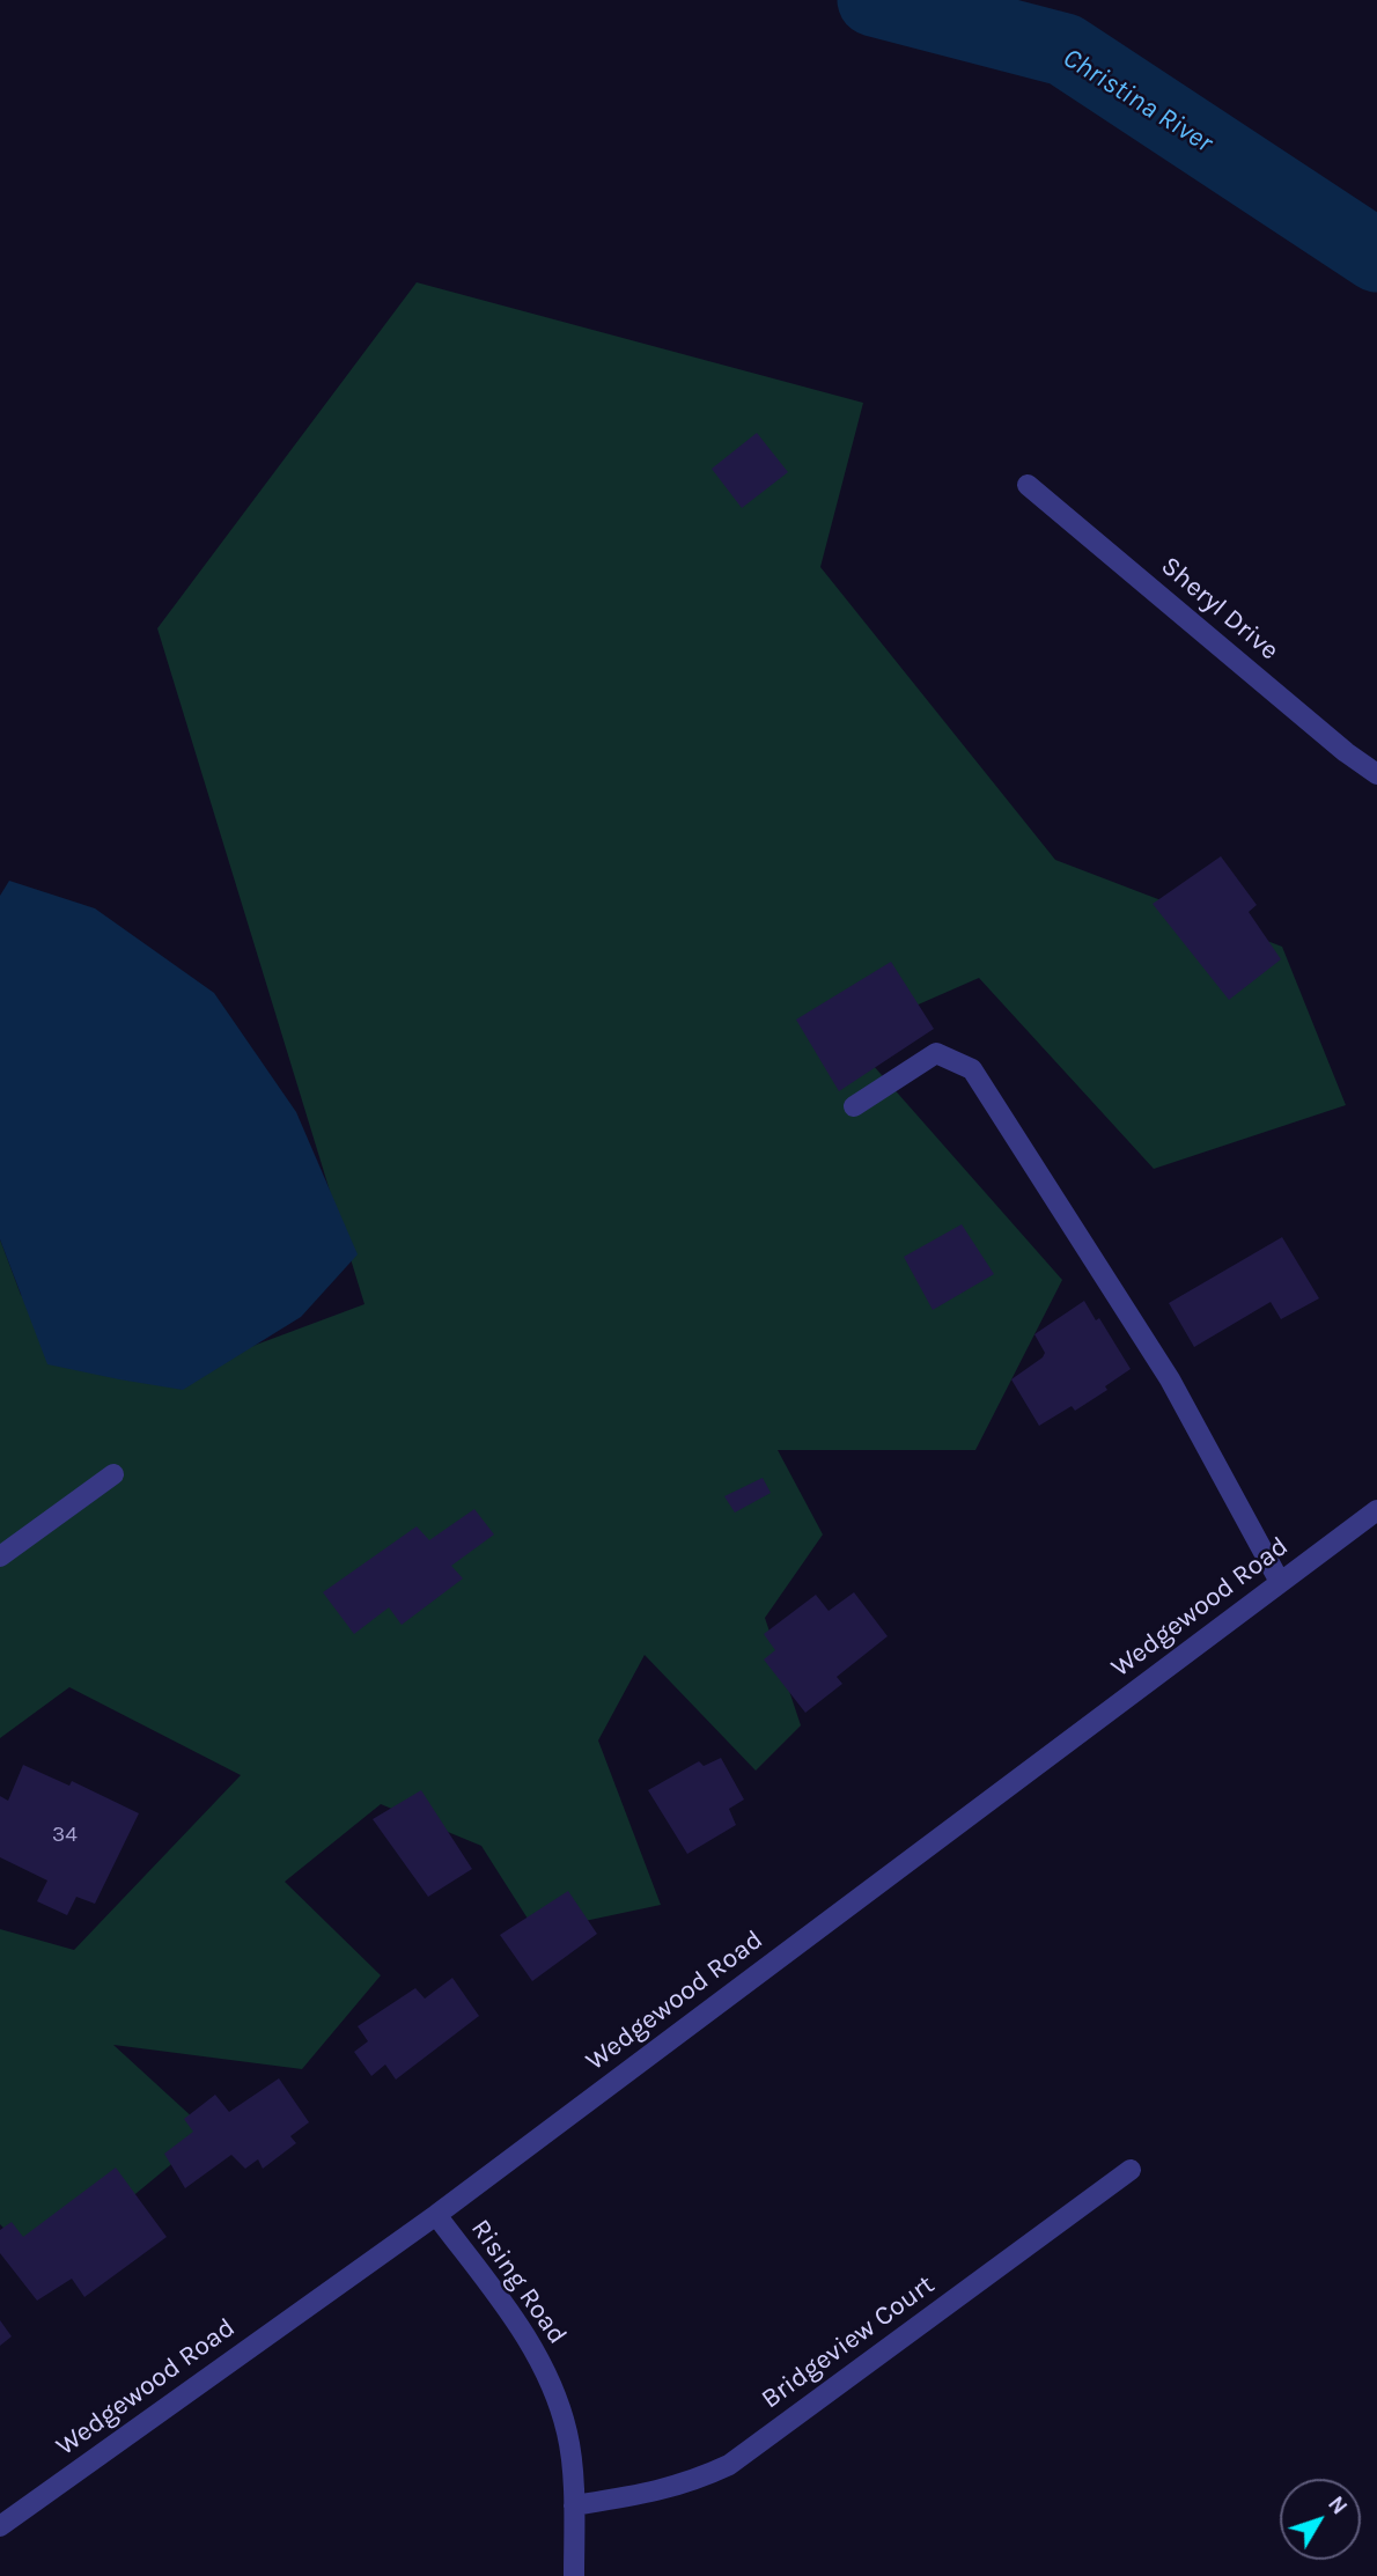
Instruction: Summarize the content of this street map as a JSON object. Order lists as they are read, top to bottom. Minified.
{"streets":{"street":["Sheryl Drive","Wedgewood Road","Rising Road","Bridgeview Court"]},"crossings":[["Wedgewood Road","Rising Road"],["Rising Road","Bridgeview Court"]],"water":["Christina River"],"house_numbers":["34"],"north":"top right"}
